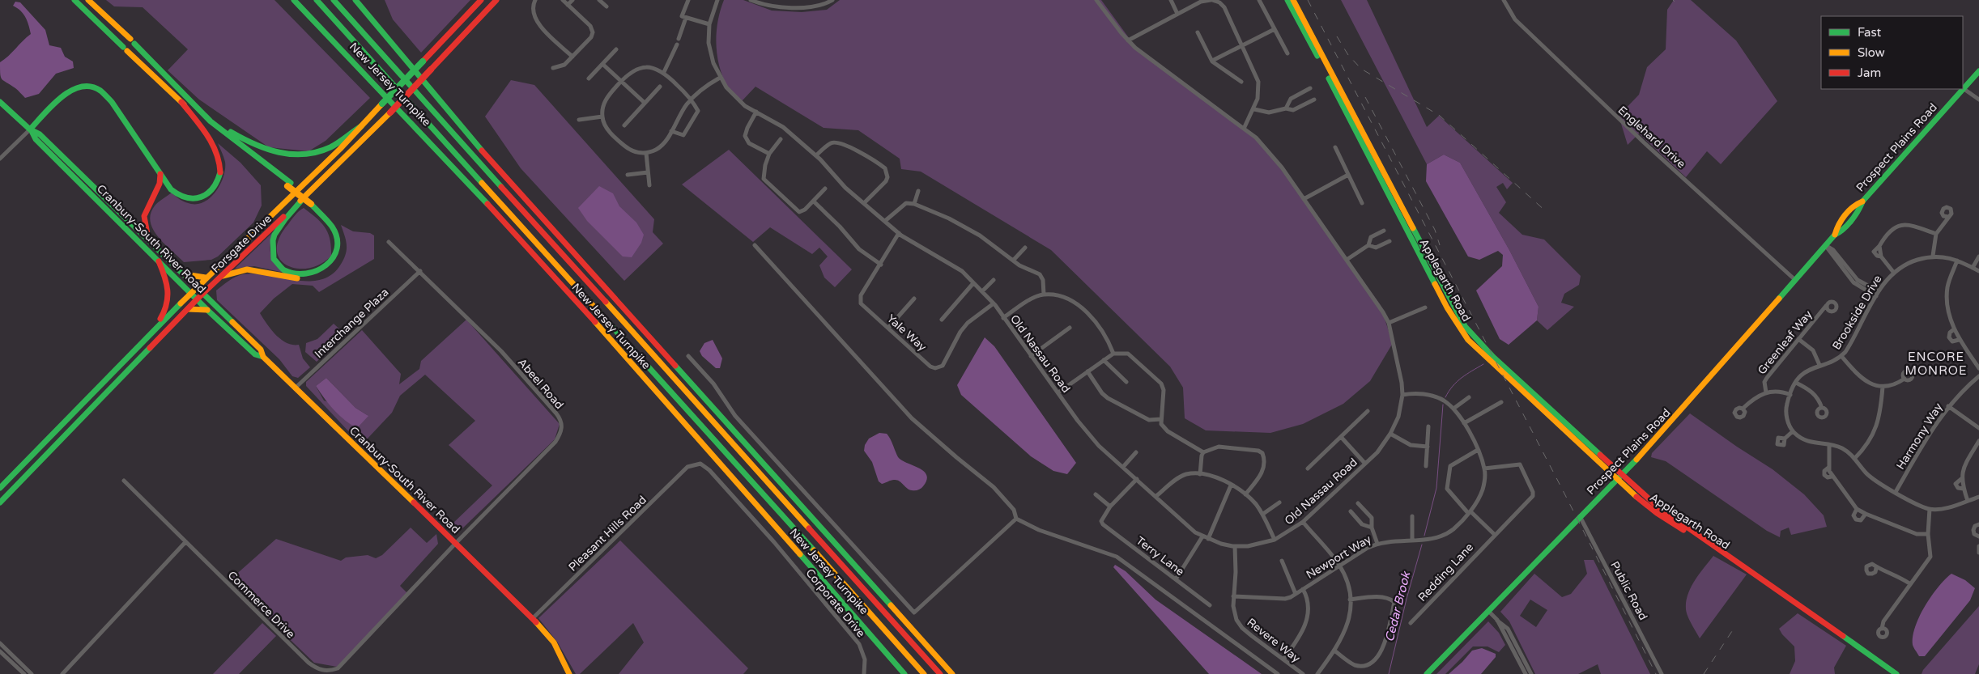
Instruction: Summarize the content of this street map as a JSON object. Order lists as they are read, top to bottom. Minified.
{"streets":{"main road":["New Jersey Turnpike","Prospect Plains Road","Cranbury-South River Road","Forsgate Drive","Applegarth Road"],"street":["Englehard Drive","Brookside Drive","Interchange Plaza","Yale Way","Greenleaf Way","Old Nassau Road","Abeel Road","Harmony Way","Pleasant Hills Road","Terry Lane","Newport Way","Redding Lane","Public Road","Corporate Drive","Commerce Drive","Revere Way"]},"crossings":[["Englehard Drive","Prospect Plains Road"],["Prospect Plains Road","Applegarth Road"],["Prospect Plains Road","Public Road"],["Cranbury-South River Road","Forsgate Drive"],["Cranbury-South River Road","Interchange Plaza"],["Cranbury-South River Road","Abeel Road"],["Cranbury-South River Road","Pleasant Hills Road"],["Cranbury-South River Road","Commerce Drive"],["Interchange Plaza","Abeel Road"],["Yale Way","Old Nassau Road"],["Old Nassau Road","Newport Way"],["Old Nassau Road","Revere Way"],["Abeel Road","Commerce Drive"],["Pleasant Hills Road","Corporate Drive"],["Newport Way","Redding Lane"],["Newport Way","Revere Way"]],"districts":["ENCORE MONROE"],"water":["Cedar Brook"],"legend":["Fast","Slow","Jam"]}
